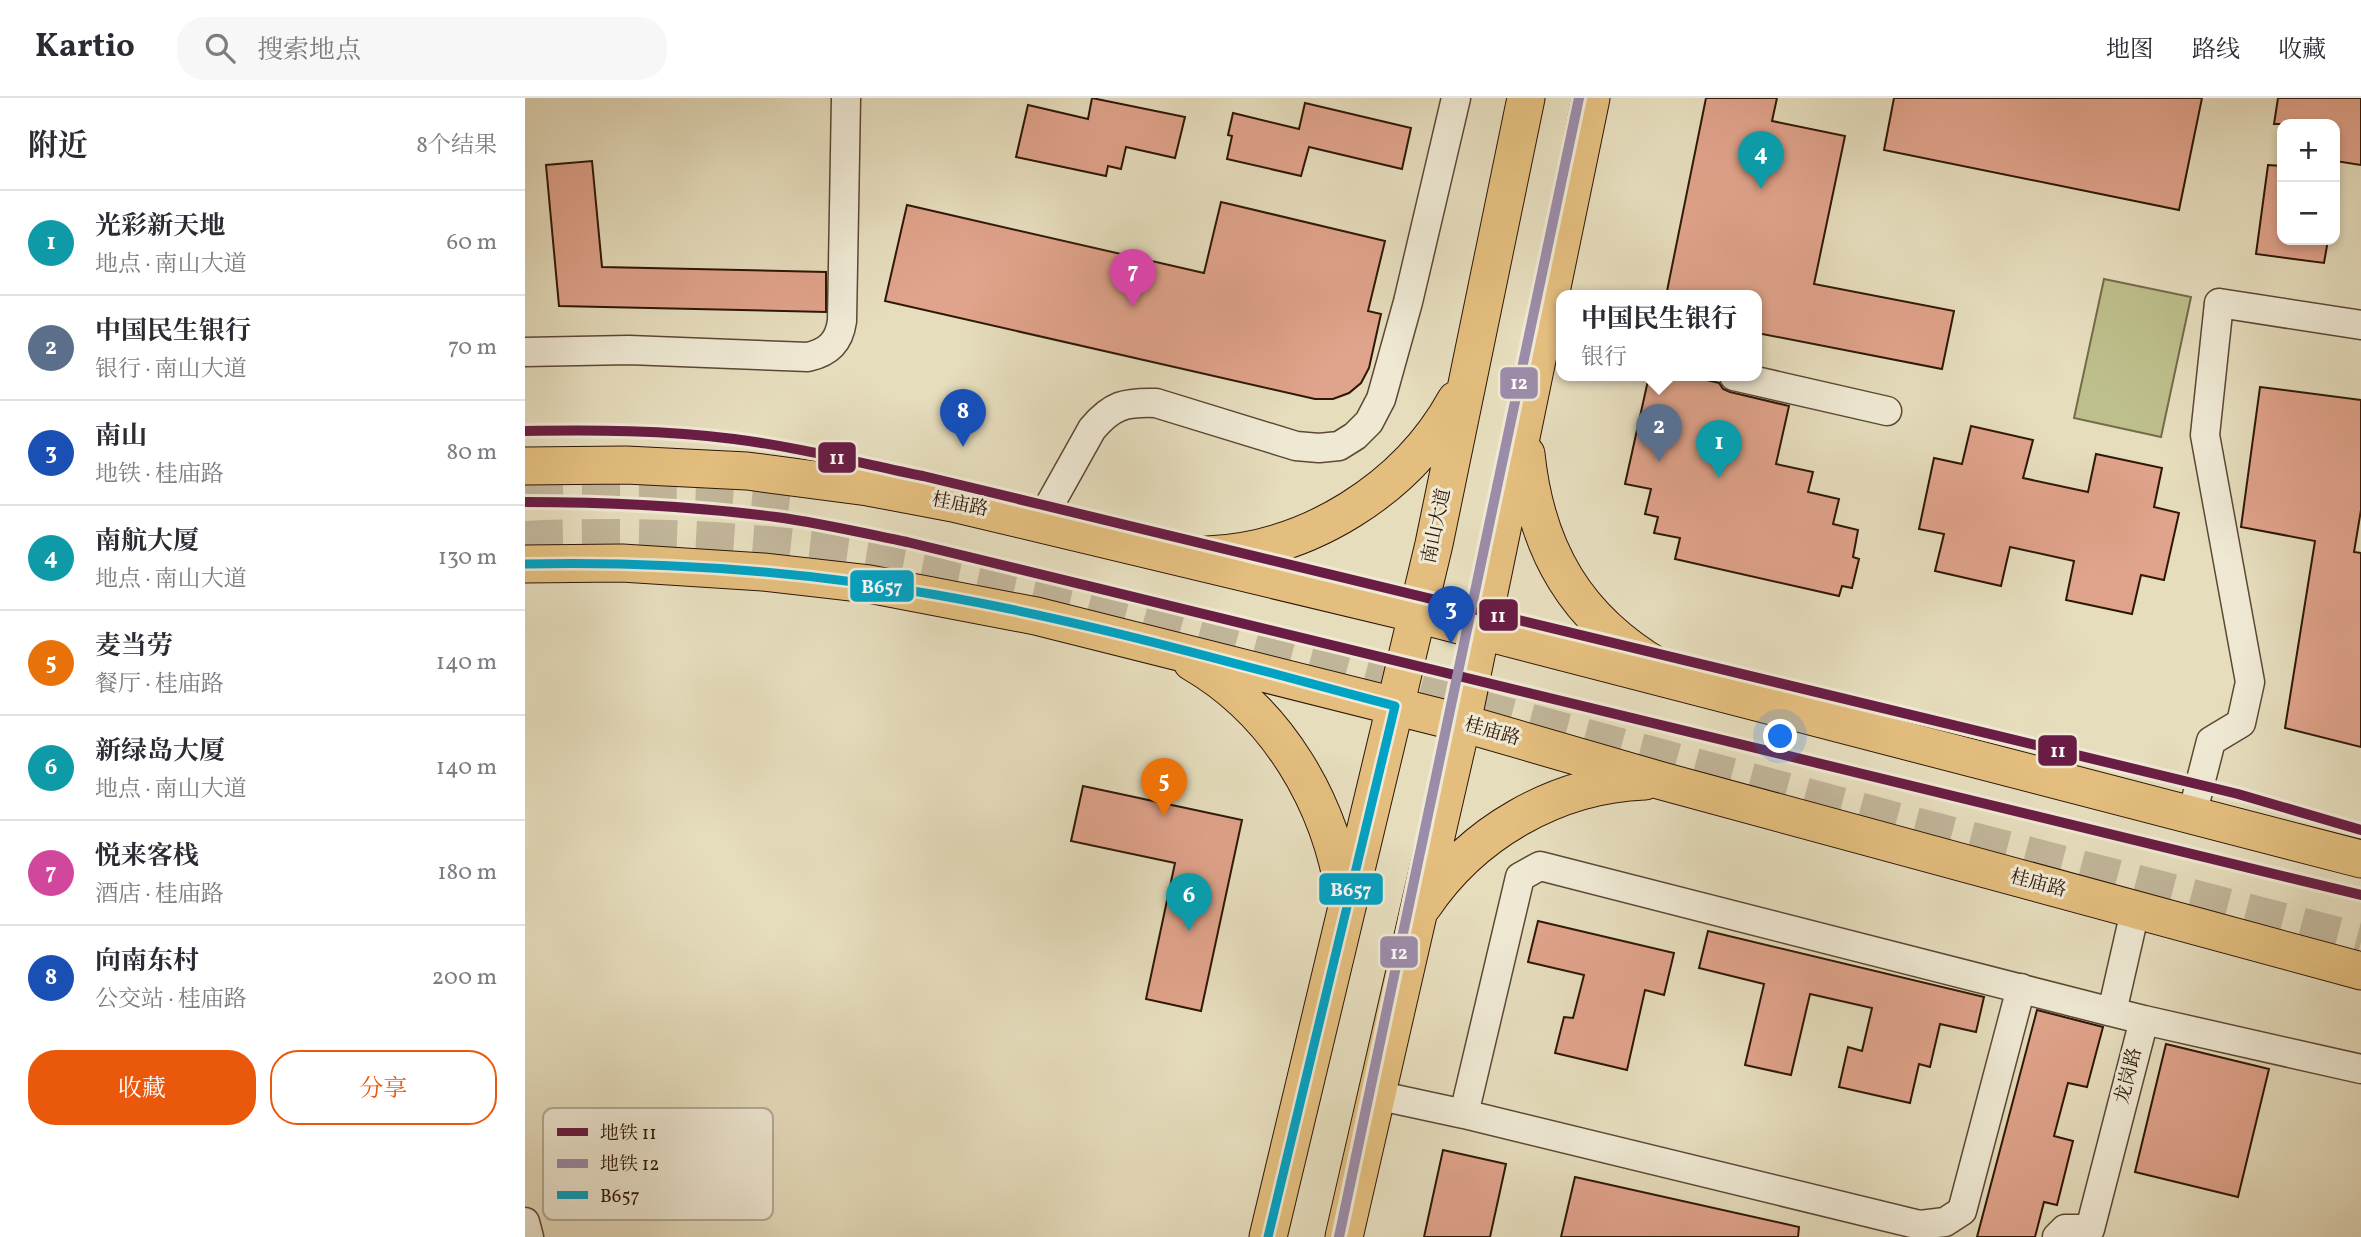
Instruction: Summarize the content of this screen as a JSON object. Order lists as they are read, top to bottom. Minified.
{"streets":{"main road":["桂庙路","南山大道"],"street":["龙岗路"]},"crossings":[["桂庙路","南山大道"]],"lines":["metro line 12","metro line 11","transit line B657"],"legend":["地铁 11","地铁 12","B657"],"page":{"header":"Kartio","search":"搜索地点","nav":["地图","路线","收藏"],"heading":["附近","8个结果"],"map_buttons":["+","−"],"pins":["4","7","8","2","1","3","5","6"],"list":[{"mark":"1","name":"光彩新天地","note":"地点 · 南山大道","value":"60 m"},{"mark":"2","name":"中国民生银行","note":"银行 · 南山大道","value":"70 m"},{"mark":"3","name":"南山","note":"地铁 · 桂庙路","value":"80 m"},{"mark":"4","name":"南航大厦","note":"地点 · 南山大道","value":"130 m"},{"mark":"5","name":"麦当劳","note":"餐厅 · 桂庙路","value":"140 m"},{"mark":"6","name":"新绿岛大厦","note":"地点 · 南山大道","value":"140 m"},{"mark":"7","name":"悦来客栈","note":"酒店 · 桂庙路","value":"180 m"},{"mark":"8","name":"向南东村","note":"公交站 · 桂庙路","value":"200 m"}],"popup":["中国民生银行","银行"],"buttons":["收藏","分享"]}}
